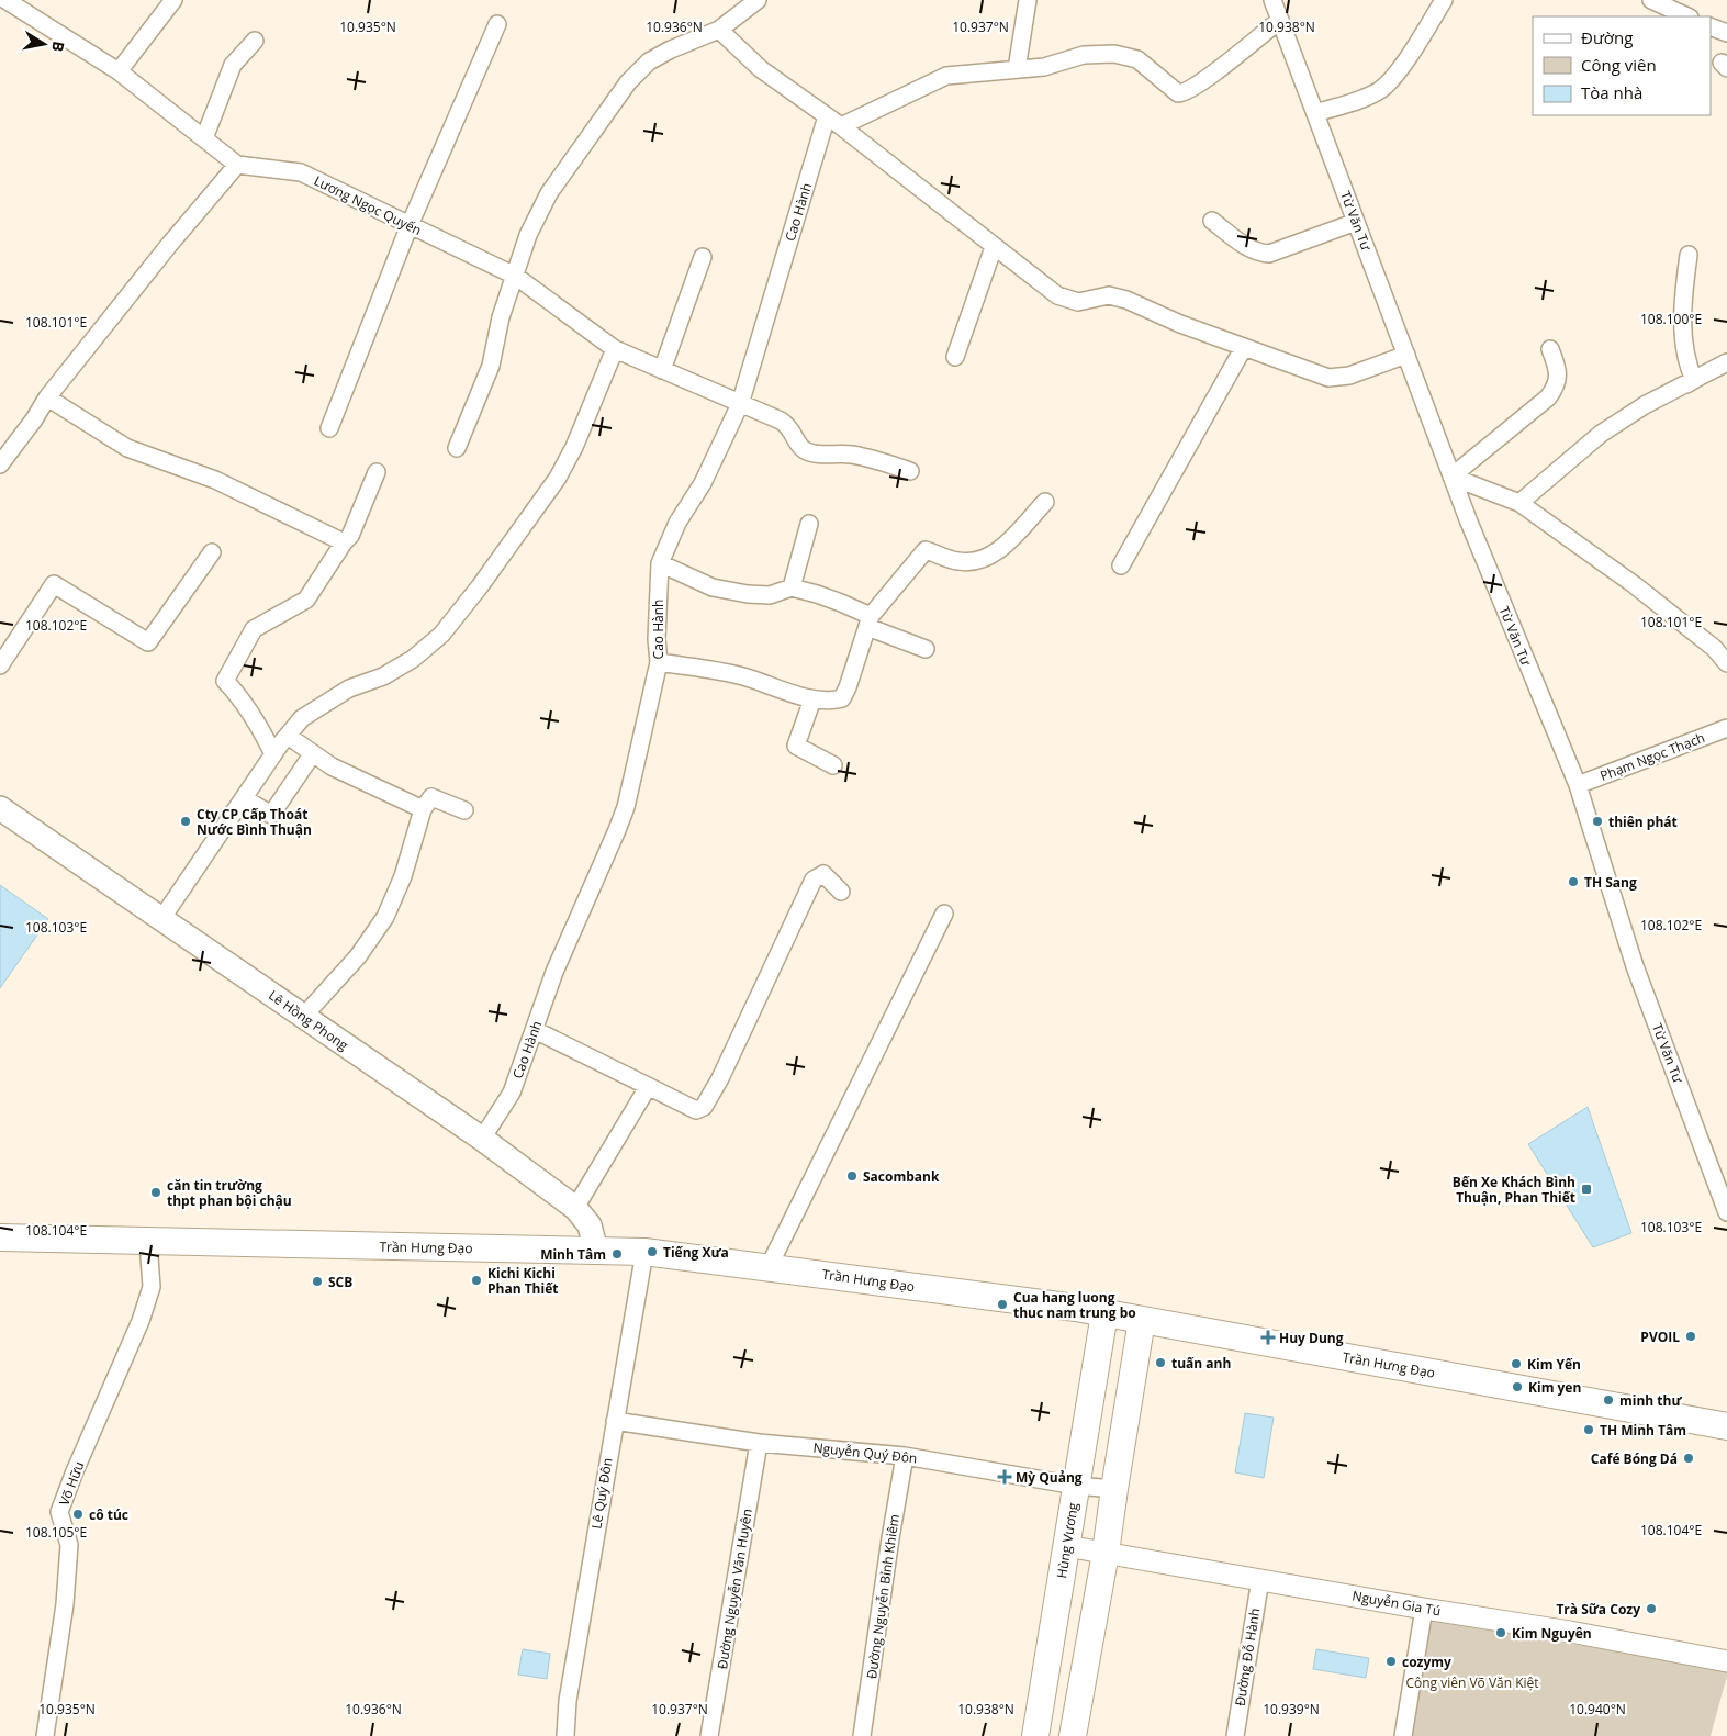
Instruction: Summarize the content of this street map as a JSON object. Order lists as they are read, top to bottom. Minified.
{"streets":{"main road":["Lê Hồng Phong","Trần Hưng Đạo","Hùng Vương"],"street":["Lương Ngọc Quyến","Cao Hành","Từ Văn Tư","Phạm Ngọc Thạch","Nguyễn Quý Đôn","Võ Hữu","Lê Quý Đôn","Đường Nguyễn Văn Huyên","Đường Nguyễn Bỉnh Khiêm","Nguyễn Gia Tú","Đường Đỗ Hành"]},"crossings":[["Lương Ngọc Quyến","Cao Hành"],["Cao Hành","Lê Hồng Phong"],["Từ Văn Tư","Phạm Ngọc Thạch"],["Lê Hồng Phong","Trần Hưng Đạo"],["Trần Hưng Đạo","Võ Hữu"],["Trần Hưng Đạo","Lê Quý Đôn"],["Trần Hưng Đạo","Hùng Vương"],["Nguyễn Quý Đôn","Lê Quý Đôn"],["Nguyễn Quý Đôn","Hùng Vương"],["Nguyễn Quý Đôn","Đường Nguyễn Văn Huyên"],["Nguyễn Quý Đôn","Đường Nguyễn Bỉnh Khiêm"],["Hùng Vương","Nguyễn Gia Tú"],["Nguyễn Gia Tú","Đường Đỗ Hành"]],"parks":["Công viên Võ Văn Kiệt"],"places":{"other":["Cty CP Cấp Thoát Nước Bình Thuận","thiên phát","TH Sang","Sacombank","căn tin trường thpt phan bội chậu","Tiếng Xưa","Minh Tâm","Kichi Kichi Phan Thiết","SCB","Cua hang luong thuc nam trung bo","PVOIL","tuấn anh","Kim Yến","Kim yen","minh thư","TH Minh Tâm","Café Bóng Dá","cô túc","Trà Sữa Cozy","Kim Nguyên","cozymy"],"transit":["Bến Xe Khách Bình Thuận, Phan Thiết"],"health":["Huy Dung","Mỳ Quảng"]},"legend":["Đường","Công viên","Tòa nhà"],"north":"right","coordinates":["10.935°N","10.936°N","10.937°N","10.938°N","108.100°E","108.101°E","108.102°E","108.103°E","108.104°E","108.105°E","10.939°N","10.940°N"]}
